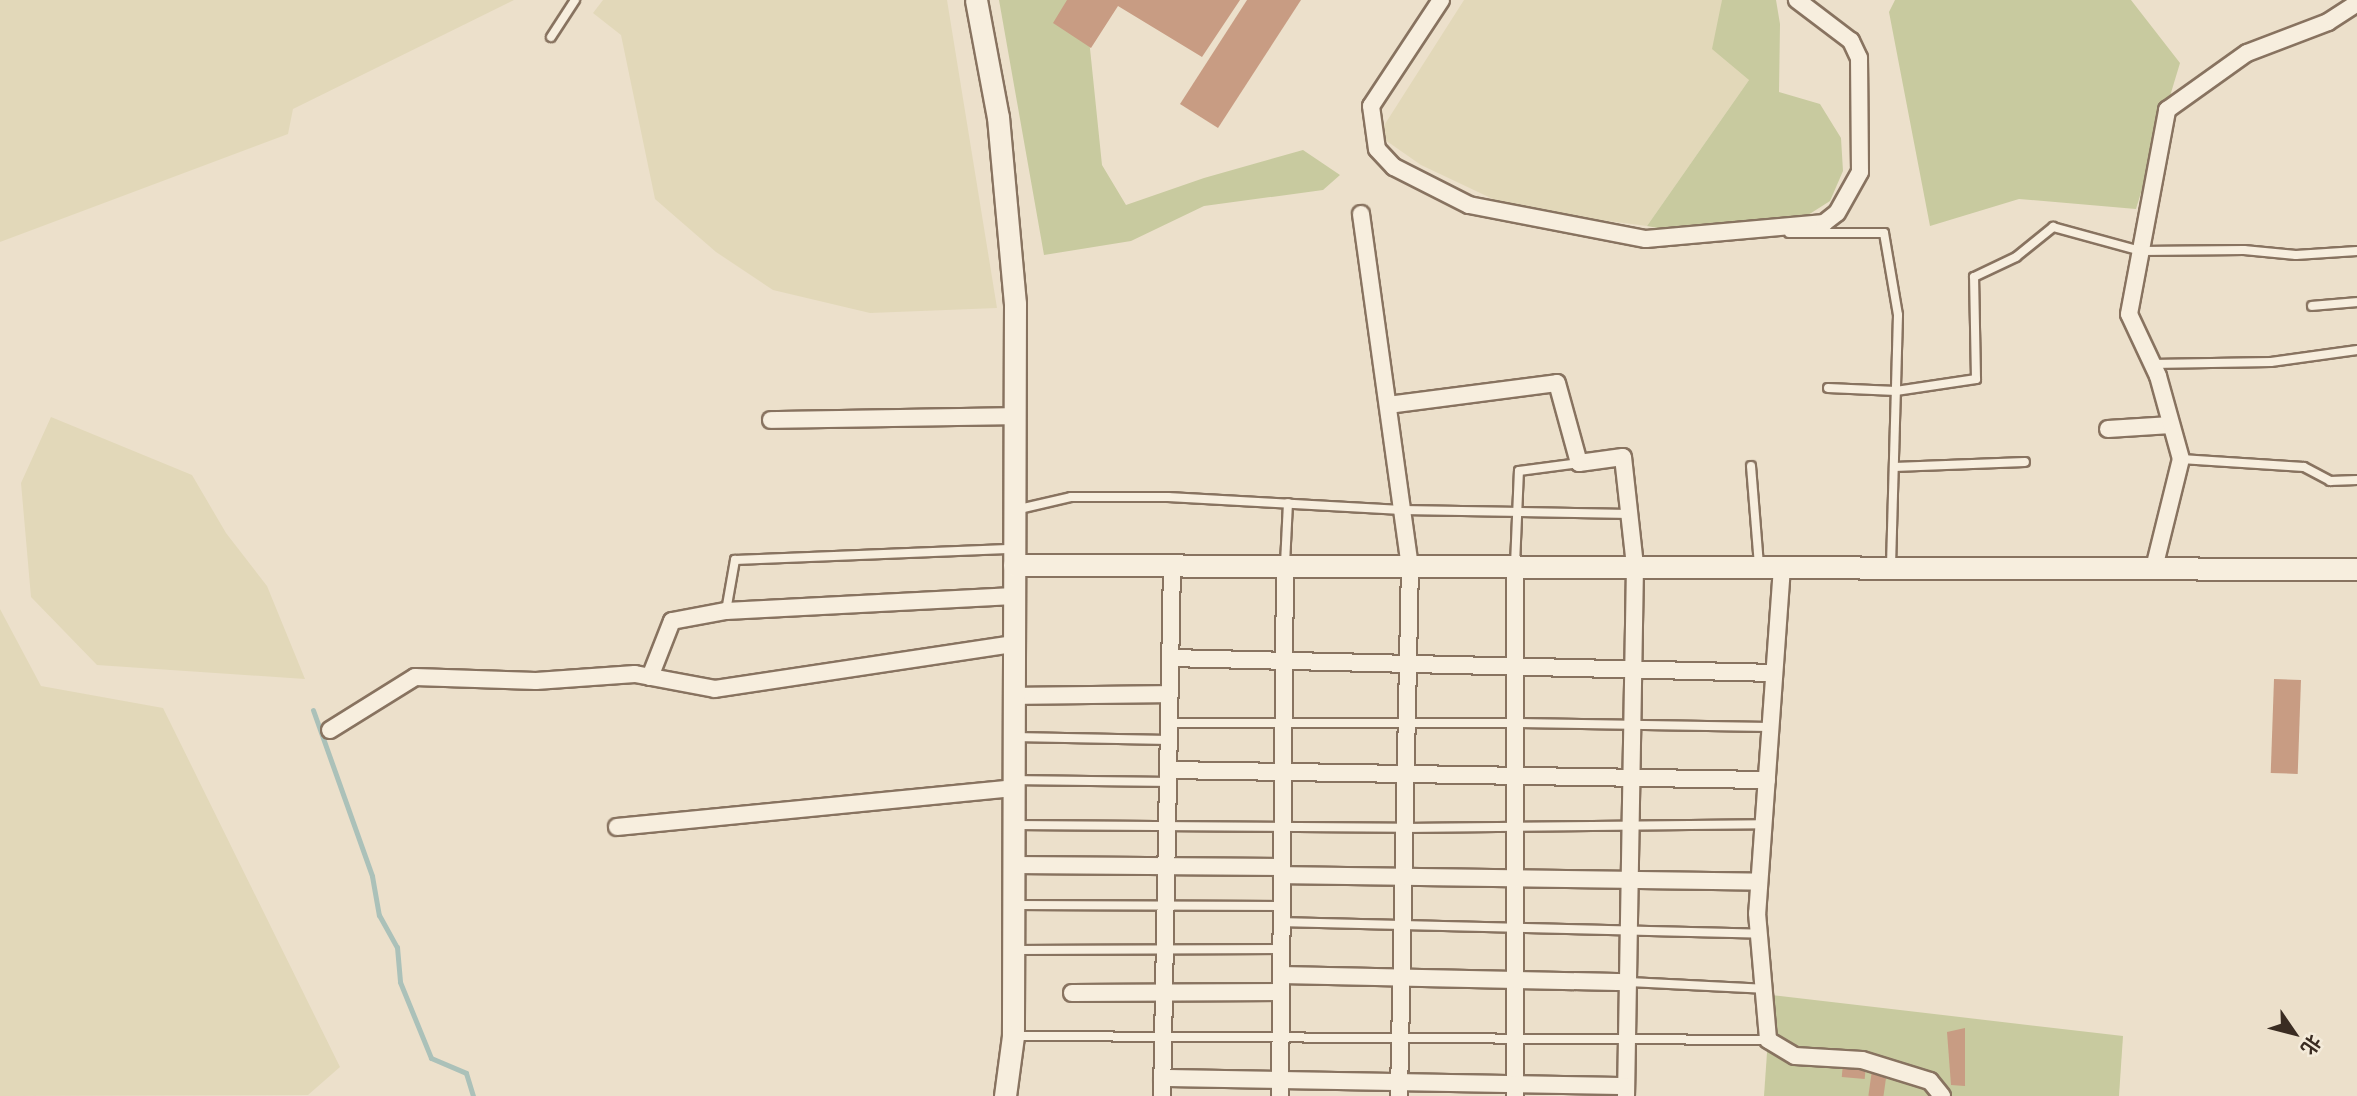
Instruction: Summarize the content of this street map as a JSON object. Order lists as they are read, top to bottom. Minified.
{"north":"bottom right"}
